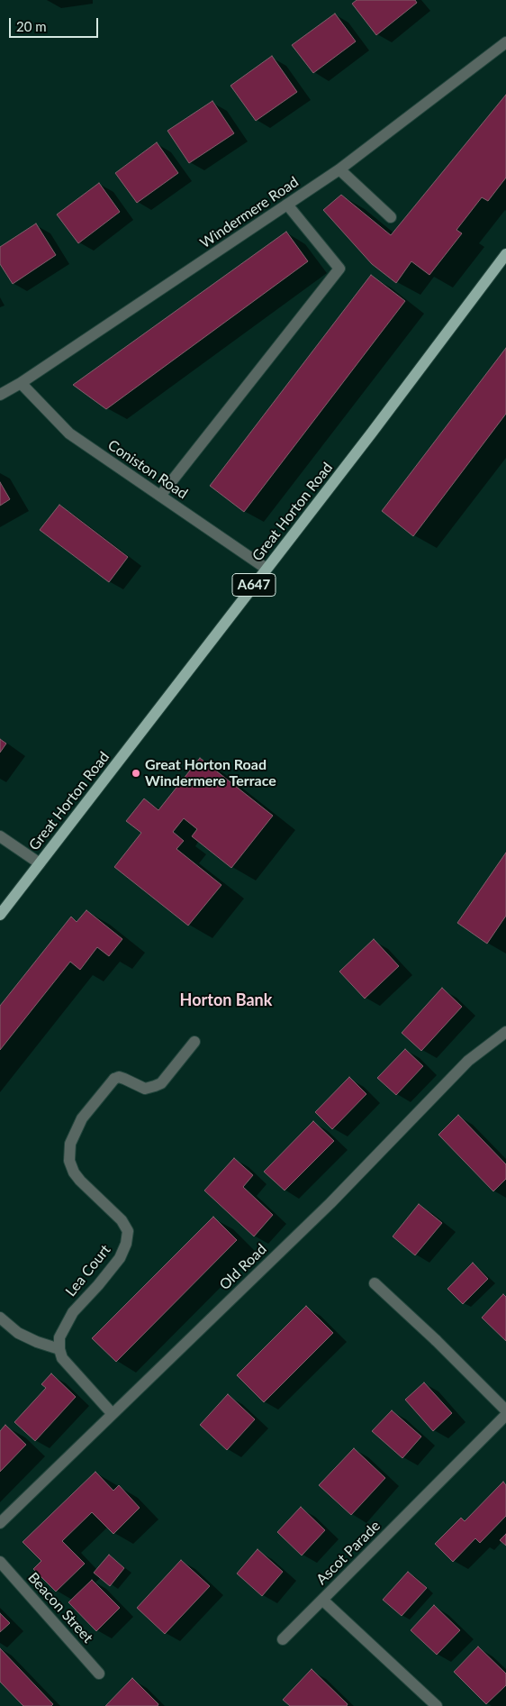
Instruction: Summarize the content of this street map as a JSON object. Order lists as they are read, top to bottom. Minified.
{"streets":{"main road":["Great Horton Road","A647"],"street":["Windermere Road","Coniston Road","Old Road","Lea Court","Ascot Parade","Beacon Street"]},"crossings":[["Windermere Road","Coniston Road"],["Coniston Road","Great Horton Road"]],"districts":["Horton Bank"],"places":["Great Horton Road Windermere Terrace"],"scale_bar":"20 m"}
